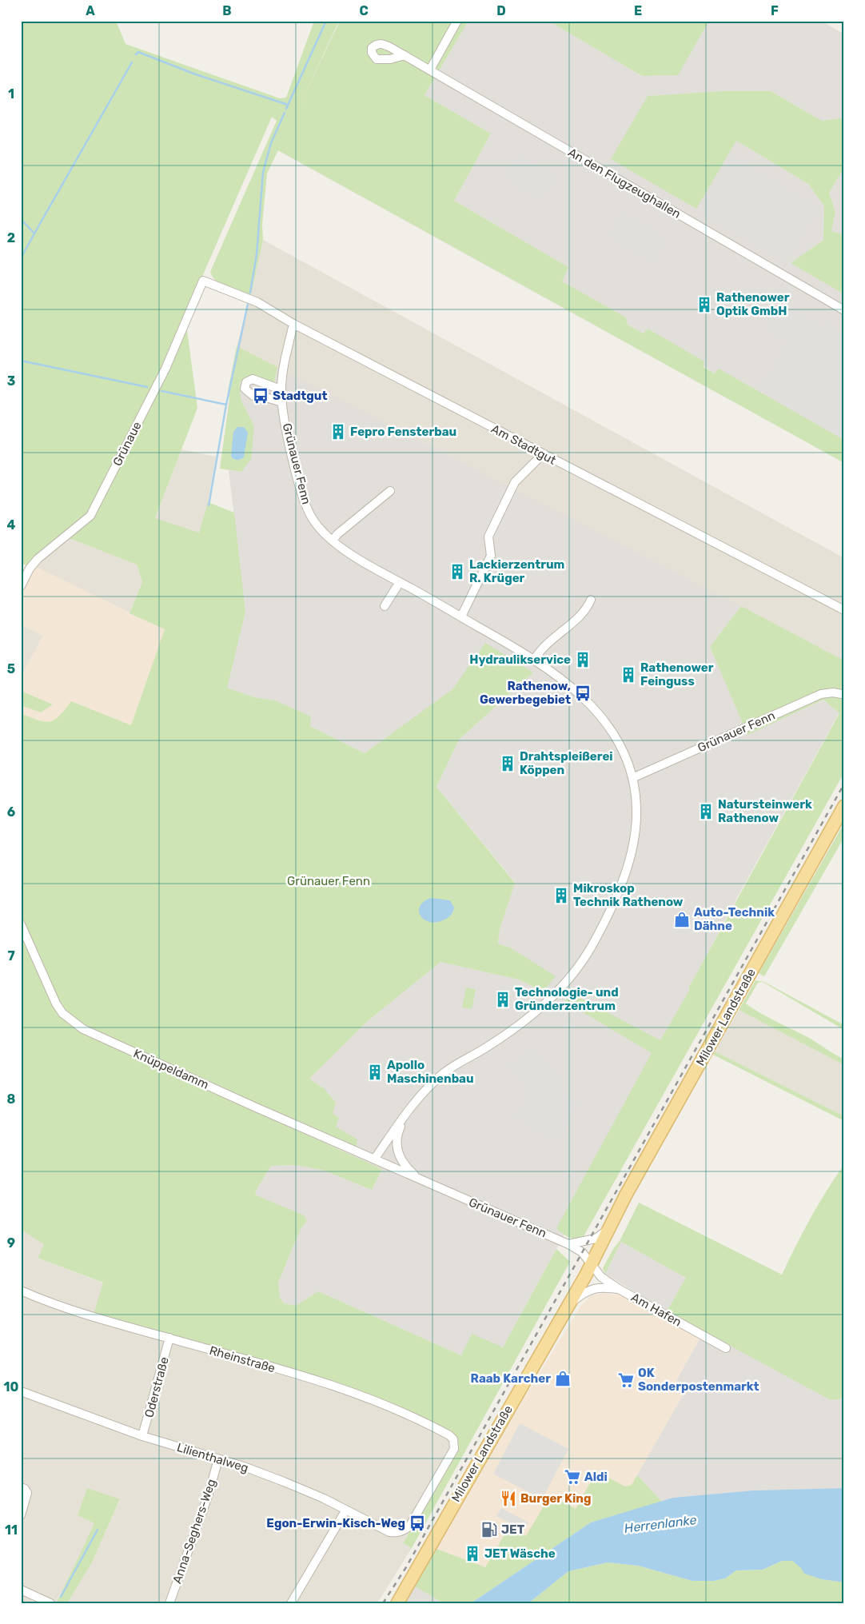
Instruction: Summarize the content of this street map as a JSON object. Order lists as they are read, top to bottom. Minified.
{"streets":{"main road":["Milower Landstraße"],"street":["An den Flugzeughallen","Grünaue","Am Stadtgut","Grünauer Fenn","Knüppeldamm","Am Hafen","Rheinstraße","Oderstraße","Lilienthalweg","Anna-Seghers-Weg"]},"crossings":[["Grünaue","Am Stadtgut"],["Am Stadtgut","Grünauer Fenn"],["Grünauer Fenn","Milower Landstraße"],["Grünauer Fenn","Knüppeldamm"],["Grünauer Fenn","Am Hafen"],["Milower Landstraße","Am Hafen"],["Rheinstraße","Oderstraße"],["Rheinstraße","Lilienthalweg"],["Oderstraße","Lilienthalweg"],["Lilienthalweg","Anna-Seghers-Weg"]],"water":["Herrenlanke"],"parks":["Grünauer Fenn"],"places":{"building":["Rathenower Optik GmbH","Fepro Fensterbau","Lackierzentrum R. Krüger","Hydraulikservice","Rathenower Feinguss","Drahtspleißerei Köppen","Natursteinwerk Rathenow","Mikroskop Technik Rathenow","Technologie- und Gründerzentrum","Apollo Maschinenbau","JET Wäsche"],"bus stop":["Stadtgut","Rathenow, Gewerbegebiet","Egon-Erwin-Kisch-Weg"],"shop":["Auto-Technik Dähne","Raab Karcher"],"supermarket":["OK Sonderpostenmarkt","Aldi"],"restaurant":["Burger King"],"fuel station":["JET"]},"grid":{"columns":["A","B","C","D","E","F"],"rows":["1","2","3","4","5","6","7","8","9","10","11"]}}
